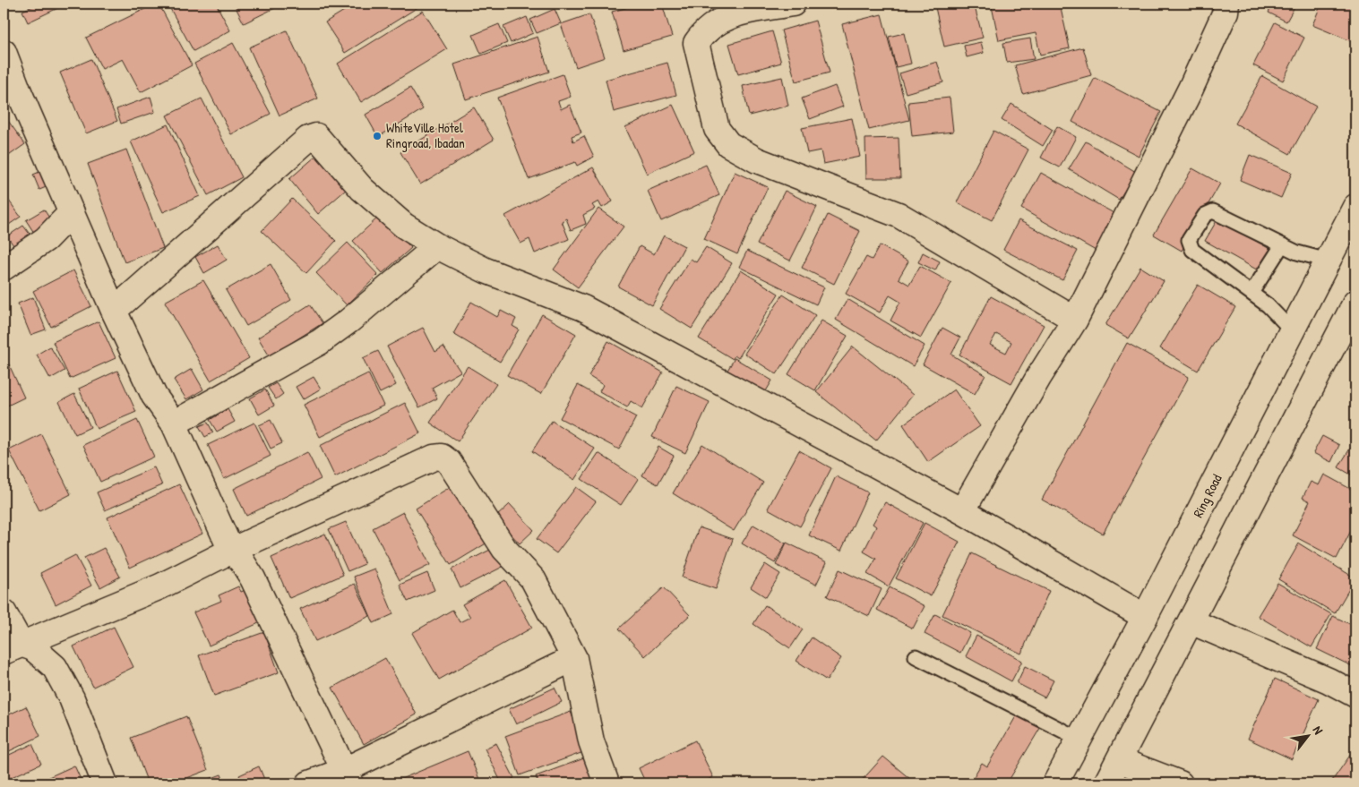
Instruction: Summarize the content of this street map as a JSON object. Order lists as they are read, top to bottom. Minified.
{"streets":{"street":["Ring Road"]},"places":["WhiteVille Hotel Ringroad, Ibadan"],"north":"top right"}
